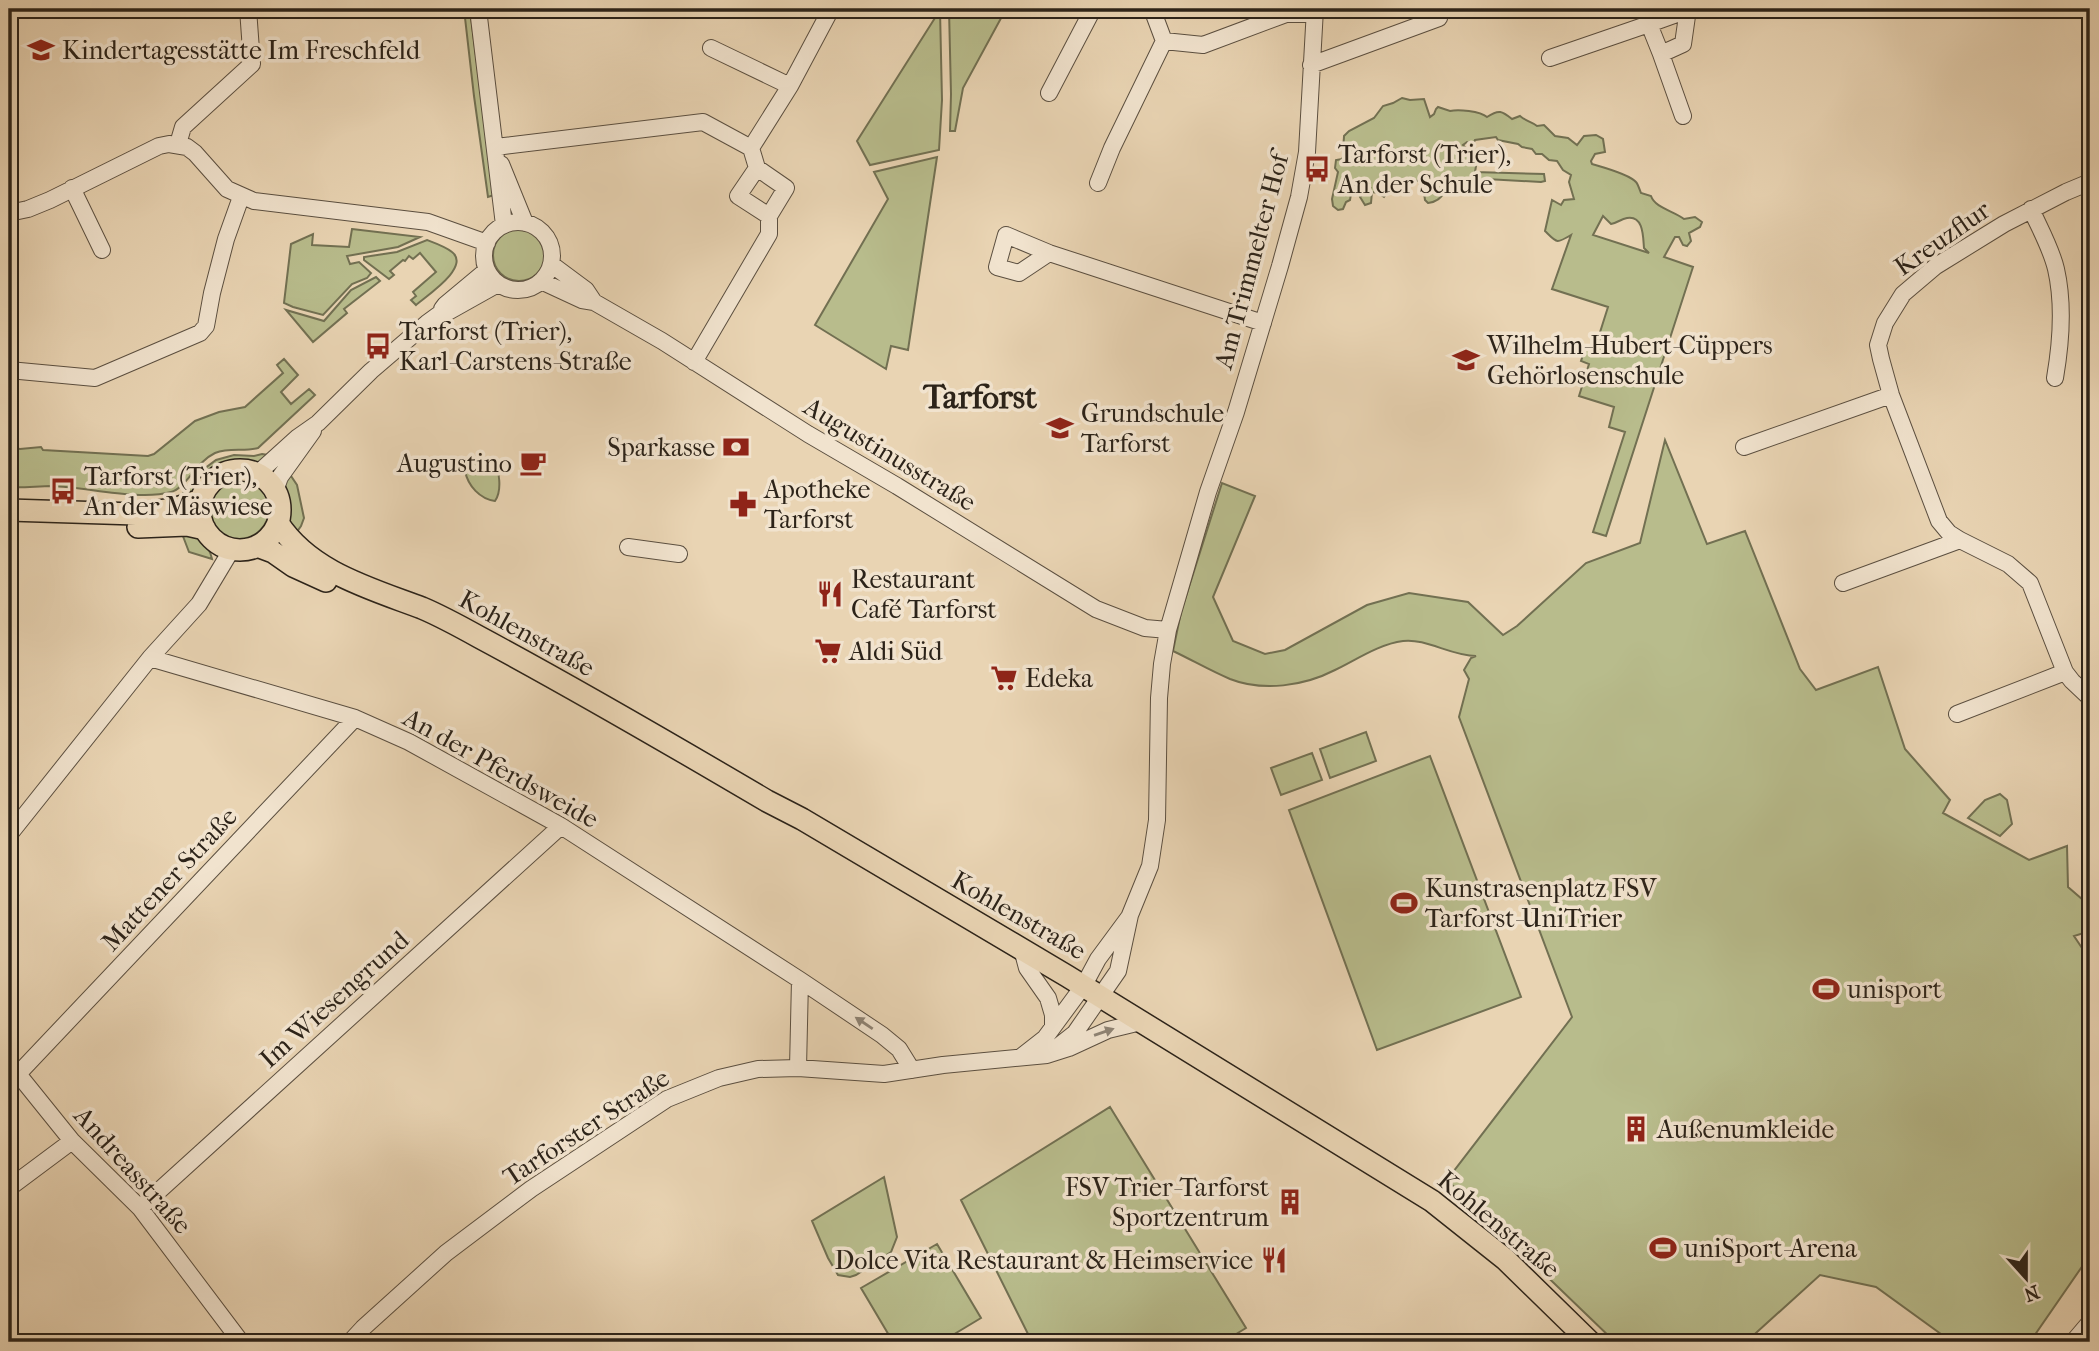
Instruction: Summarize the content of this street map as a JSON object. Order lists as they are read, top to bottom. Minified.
{"streets":{"main road":["Kohlenstraße"],"street":["Kreuzflur","Am Trimmelter Hof","Augustinusstraße","An der Pferdsweide","Mattener Straße","Im Wiesengrund","Tarforster Straße","Andreasstraße"]},"crossings":[["Am Trimmelter Hof","Augustinusstraße"],["Am Trimmelter Hof","Kohlenstraße"],["Kohlenstraße","Tarforster Straße"],["An der Pferdsweide","Mattener Straße"],["An der Pferdsweide","Im Wiesengrund"],["An der Pferdsweide","Tarforster Straße"],["Mattener Straße","Andreasstraße"],["Im Wiesengrund","Andreasstraße"]],"districts":["Tarforst"],"places":{"school or university":["Kindertagesstätte Im Freschfeld","Wilhelm-Hubert-Cüppers Gehörlosenschule","Grundschule Tarforst"],"bus stop":["Tarforst (Trier), An der Schule","Tarforst (Trier), Karl-Carstens-Straße","Tarforst (Trier), An der Mäswiese"],"bank":["Sparkasse"],"cafe":["Augustino"],"pharmacy":["Apotheke Tarforst"],"restaurant":["Restaurant Café Tarforst","Dolce Vita Restaurant & Heimservice"],"supermarket":["Aldi Süd","Edeka"],"sports":["Kunstrasenplatz FSV Tarforst-UniTrier","unisport","uniSport-Arena"],"building":["Außenumkleide","FSV Trier-Tarforst Sportzentrum"]},"north":"bottom"}
